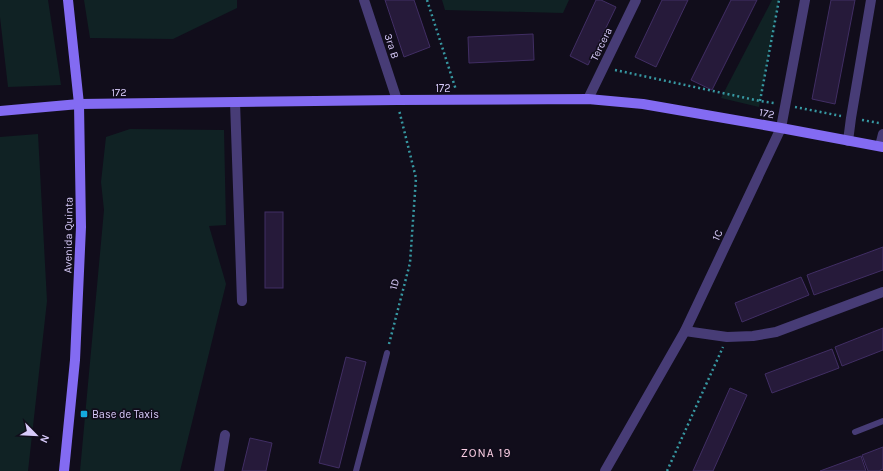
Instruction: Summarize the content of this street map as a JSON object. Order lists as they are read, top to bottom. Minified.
{"streets":{"street":["Tercera","3ra B","172","Avenida Quinta","1C"],"path":["1D"]},"crossings":[["Tercera","172"],["3ra B","172"],["3ra B","1D"],["172","Avenida Quinta"],["172","1C"],["172","1D"]],"districts":["ZONA 19"],"places":{"transit":["Base de Taxis"]},"north":"bottom right"}
